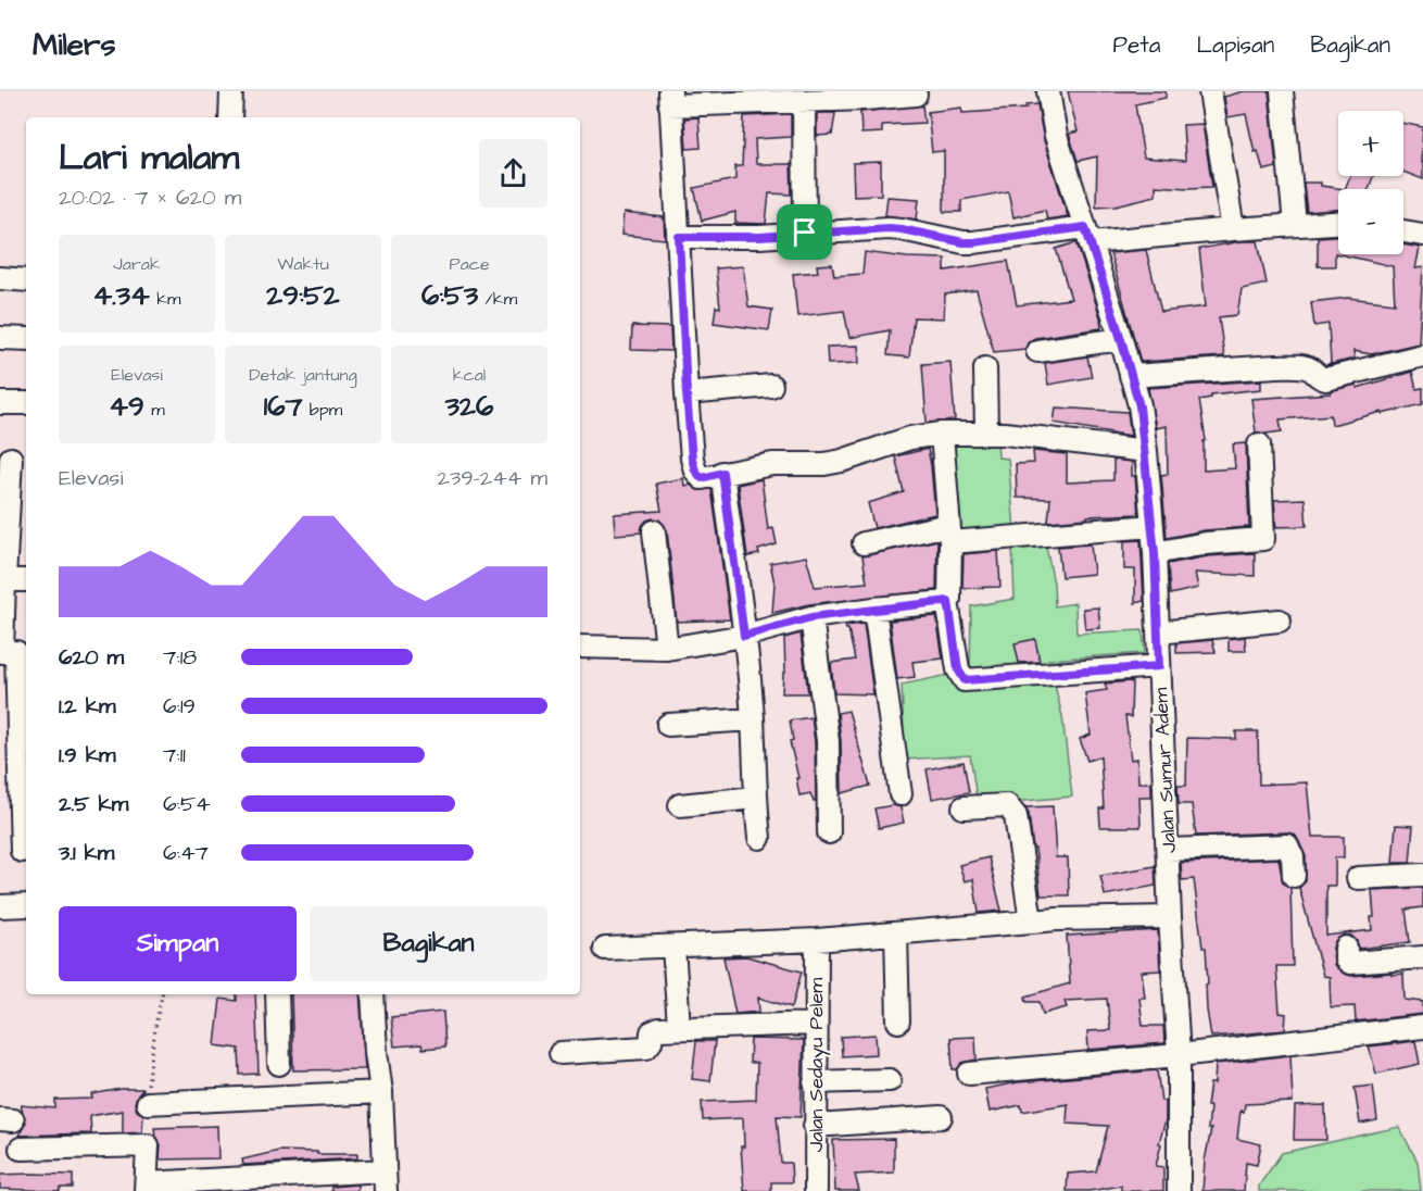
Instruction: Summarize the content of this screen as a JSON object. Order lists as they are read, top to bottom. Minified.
{"streets":{"street":["Jalan Sumur Adem","Jalan Sedayu Pelem"]},"page":{"header":"Milers","nav":["Peta","Lapisan","Bagikan"],"map_buttons":["+","−"],"heading":["Lari malam","20:02 · 7 × 620 m"],"stats":[["Jarak","4.34 km"],["Waktu","29:52"],["Pace","6:53 /km"],["Elevasi","49 m"],["Detak jantung","167 bpm"],["kcal","326"]],"chart":["Elevasi","239–244 m"],"list":[{"name":"620 m","note":"7:18"},{"name":"1.2 km","note":"6:19"},{"name":"1.9 km","note":"7:11"},{"name":"2.5 km","note":"6:54"},{"name":"3.1 km","note":"6:47"}],"buttons":["Simpan","Bagikan"]}}
